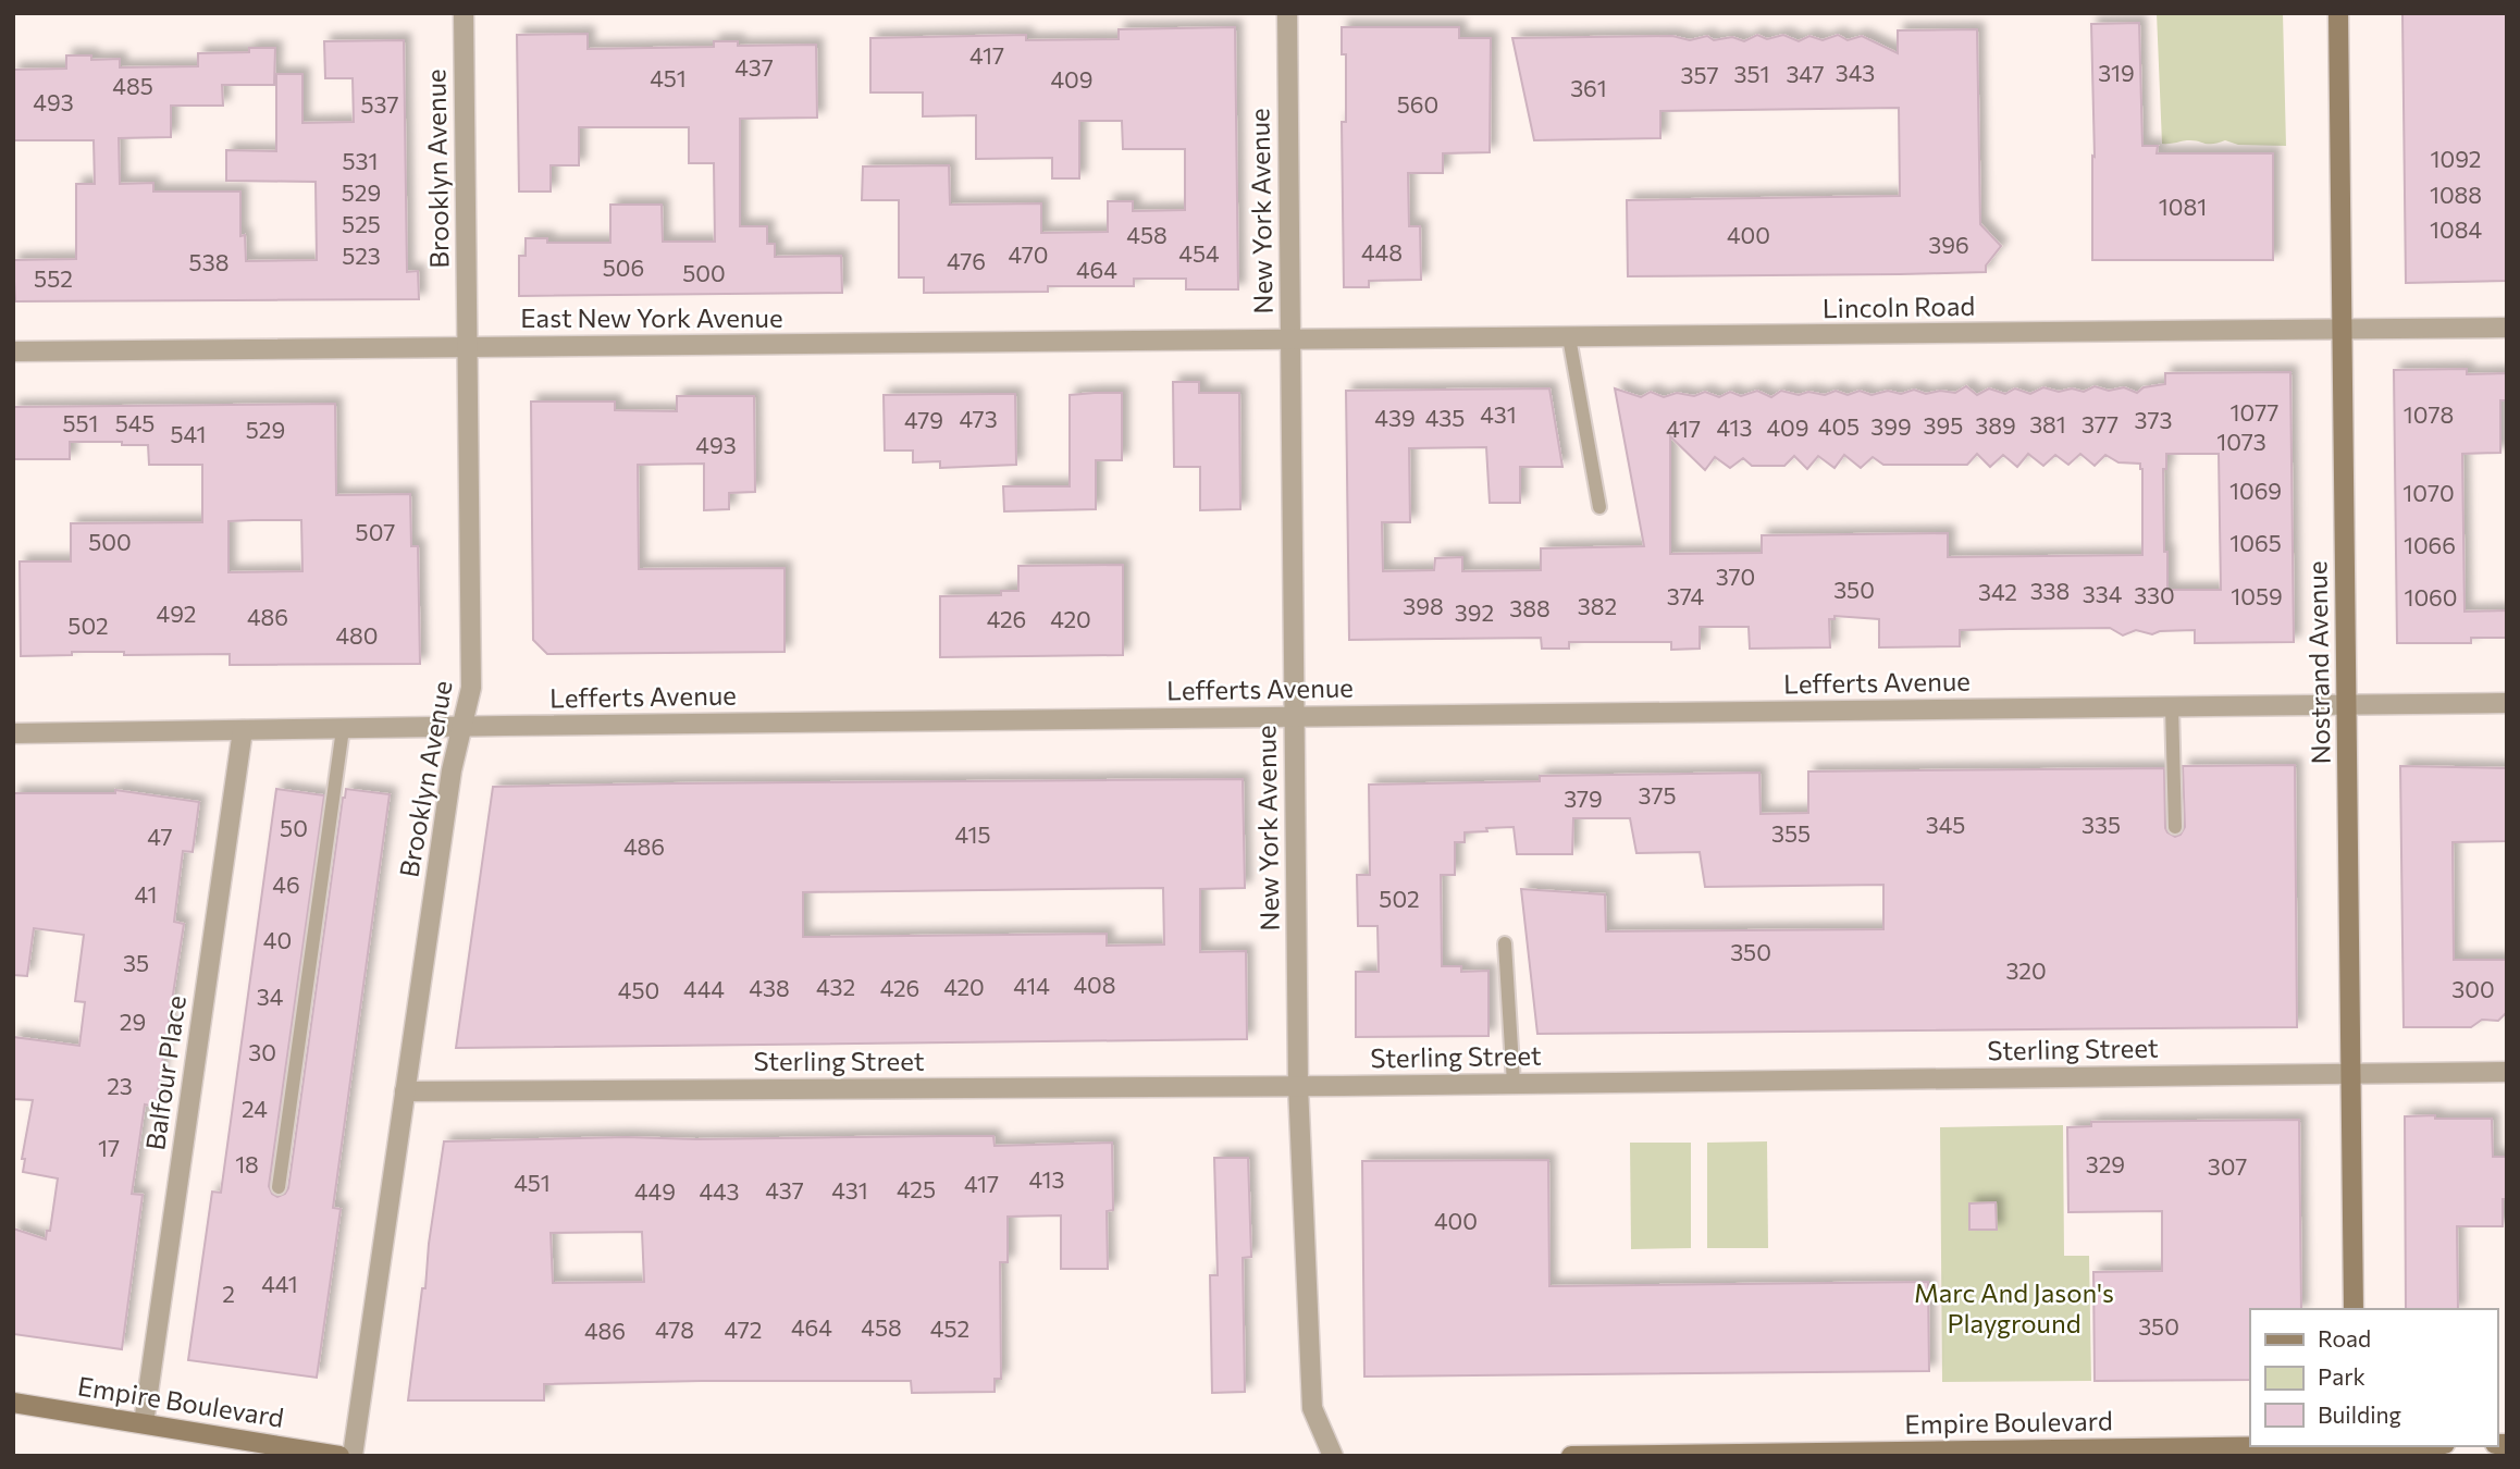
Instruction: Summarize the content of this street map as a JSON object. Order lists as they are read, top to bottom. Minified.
{"streets":{"main road":["Nostrand Avenue","Empire Boulevard"],"street":["Brooklyn Avenue","New York Avenue","Lincoln Road","East New York Avenue","Lefferts Avenue","Sterling Street","Balfour Place"]},"crossings":[["Brooklyn Avenue","East New York Avenue"],["Brooklyn Avenue","Lefferts Avenue"],["Brooklyn Avenue","Sterling Street"],["New York Avenue","Lincoln Road"],["New York Avenue","East New York Avenue"],["New York Avenue","Lefferts Avenue"],["New York Avenue","Sterling Street"],["Lincoln Road","East New York Avenue"],["Lincoln Road","Nostrand Avenue"],["Nostrand Avenue","Lefferts Avenue"],["Nostrand Avenue","Sterling Street"],["Lefferts Avenue","Balfour Place"],["Balfour Place","Empire Boulevard"]],"parks":["Marc And Jason's Playground"],"house_numbers":["417","437","343","319","351","347","357","451","409","485","361","493","537","560","1092","531","529","1088","1081","525","1084","458","400","396","448","454","470","523","476","538","506","464","500","552","1077","431","1078","439","435","473","479","373","551","545","381","377","395","389","405","399","413","409","417","529","541","1073","493","1069","1070","507","500","1065","1066","370","350","338","342","334","330","374","1059","1060","398","382","388","392","492","486","426","420","502","480","375","379","345","335","50","355","415","47","486","46","41","502","40","350","35","320","408","414","432","420","438","426","444","300","450","34","29","30","23","24","17","18","329","307","413","451","417","425","437","431","449","443","400","441","2","350","464","458","452","478","472","486"],"legend":["Road","Park","Building"]}
